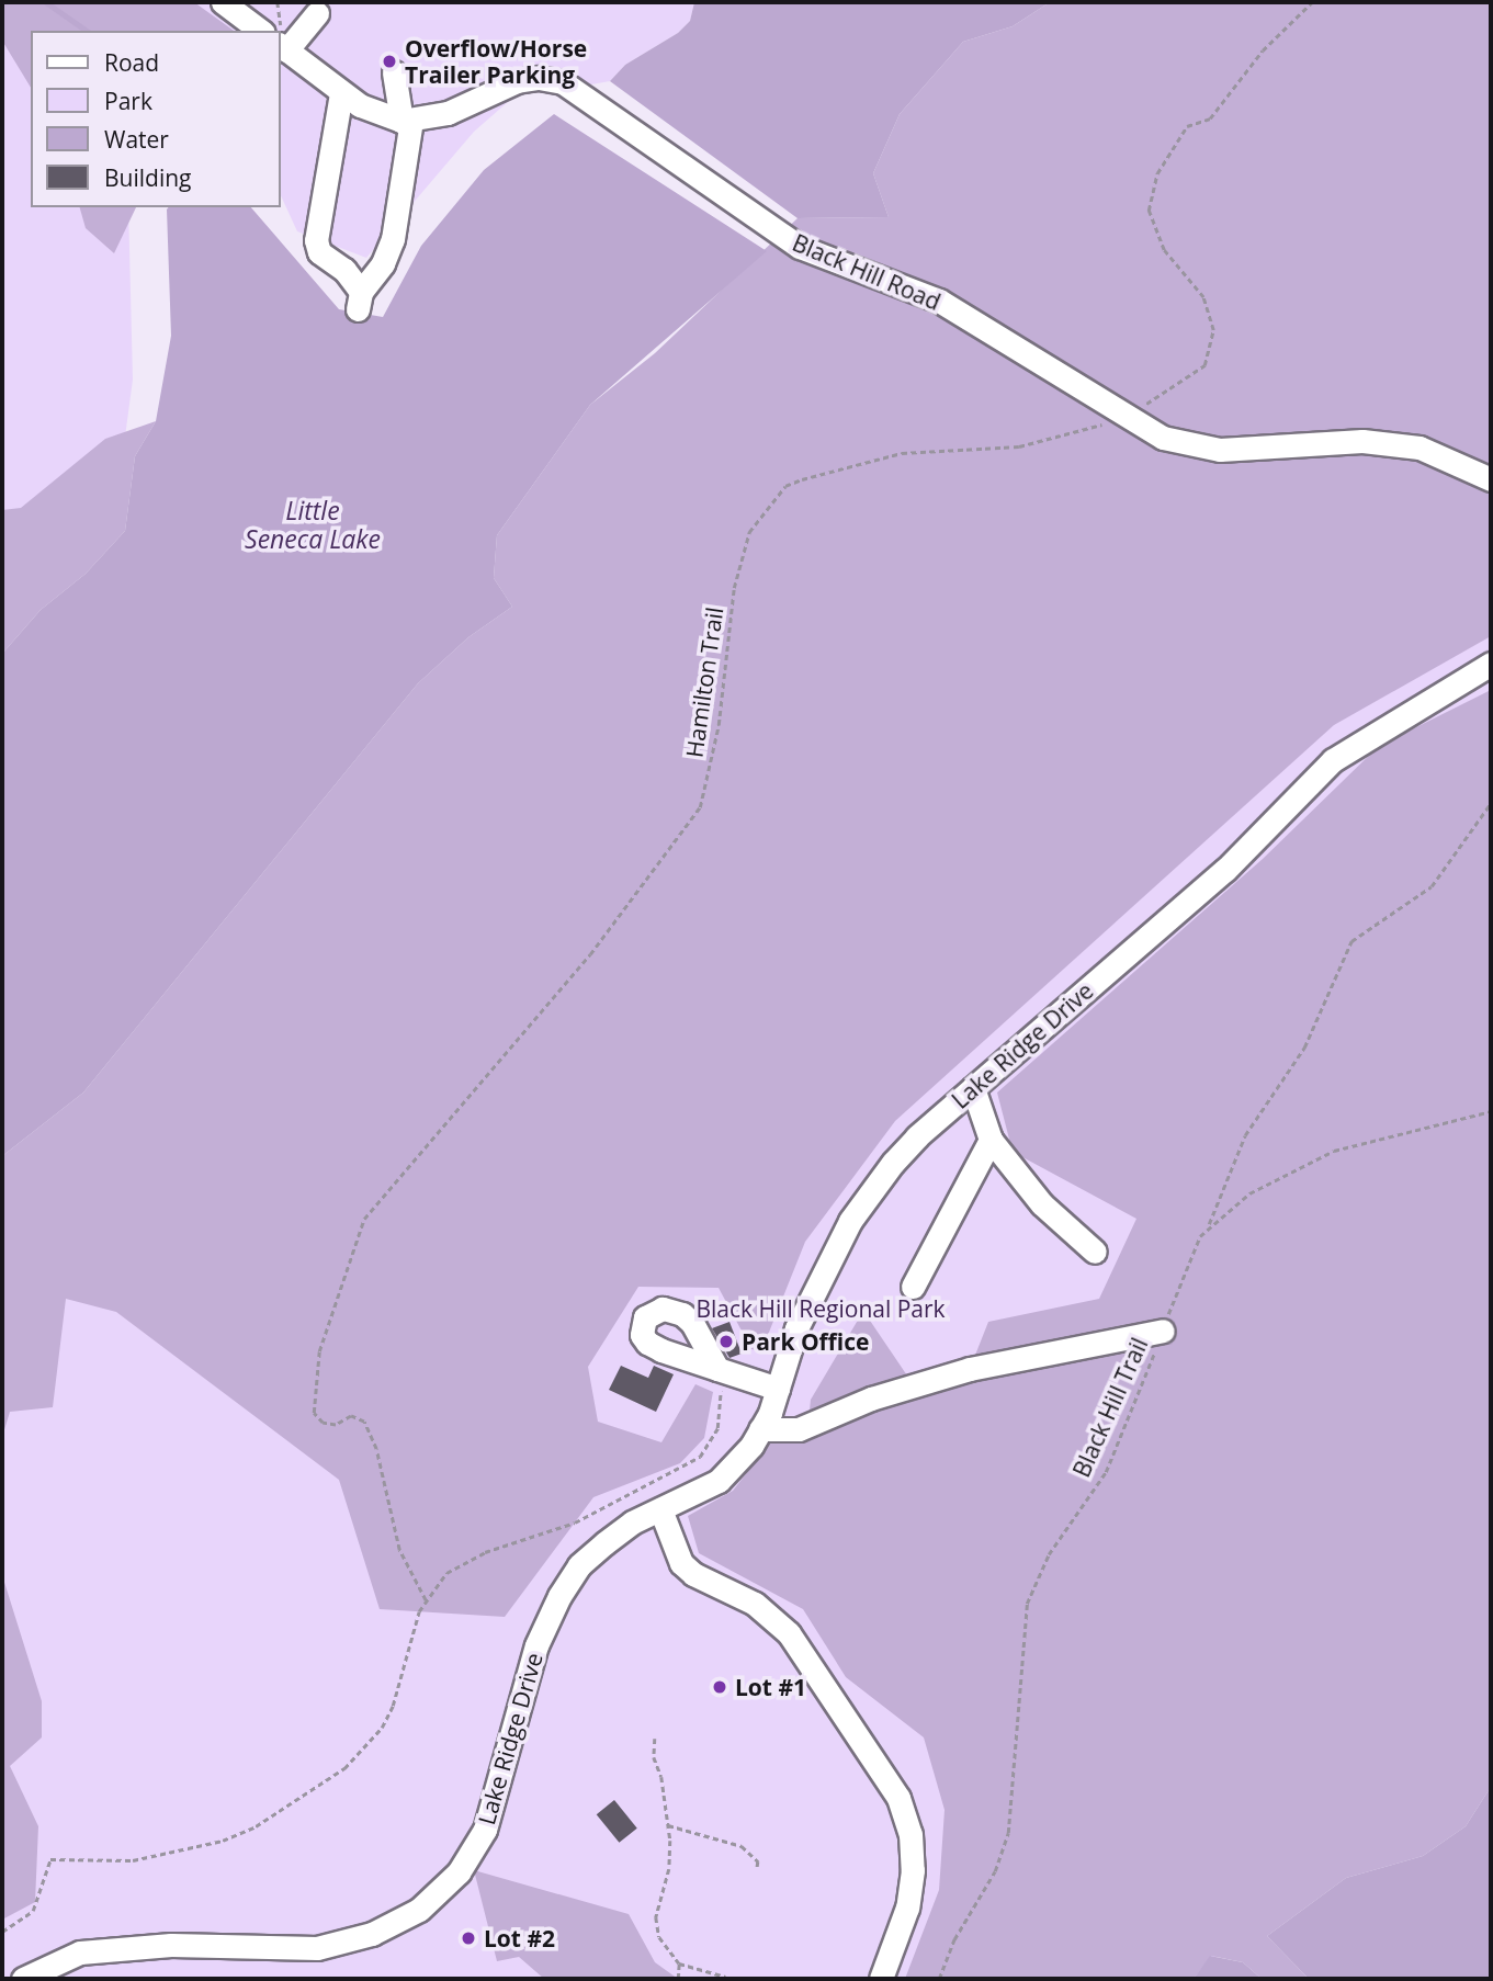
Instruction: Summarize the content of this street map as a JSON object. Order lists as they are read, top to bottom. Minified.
{"streets":{"street":["Black Hill Road","Lake Ridge Drive"],"path":["Hamilton Trail","Black Hill Trail"]},"crossings":[["Black Hill Road","Hamilton Trail"]],"water":["Little Seneca Lake"],"parks":["Black Hill Regional Park"],"places":["Overflow/Horse Trailer Parking","Park Office","Lot #1","Lot #2"],"legend":["Road","Park","Water","Building"]}
